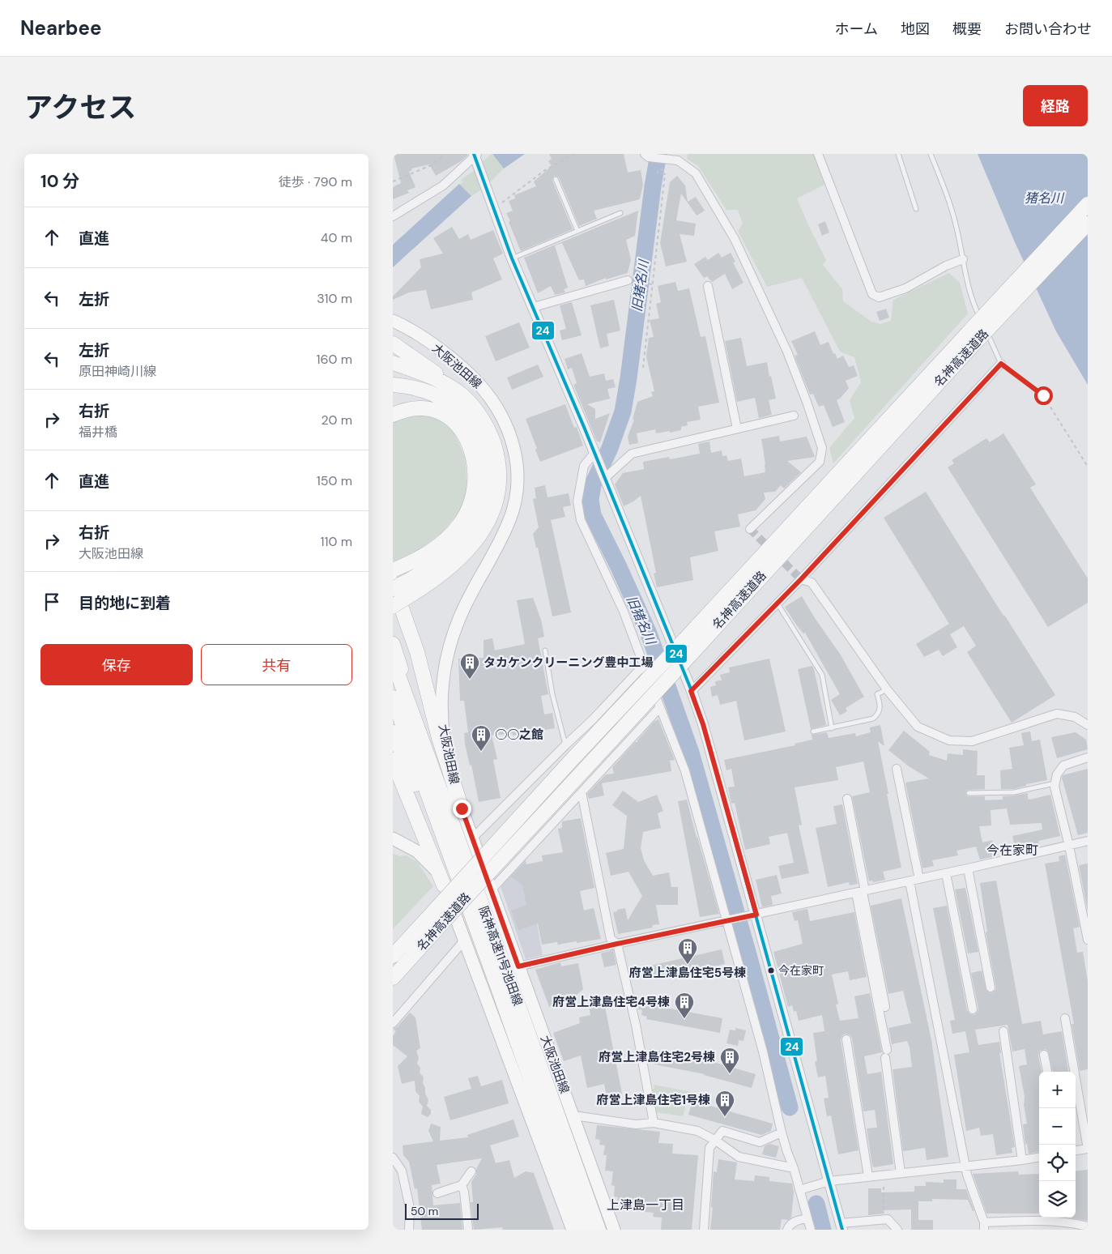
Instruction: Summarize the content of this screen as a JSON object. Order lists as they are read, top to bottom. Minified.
{"streets":{"highway":["名神高速道路","阪神高速11号池田線"],"main road":["大阪池田線"]},"districts":["今在家町","上津島一丁目"],"water":["猪名川","旧猪名川"],"places":{"building":["タカケンクリーニング豊中工場","○○之館","府営上津島住宅5号棟","府営上津島住宅4号棟","府営上津島住宅2号棟","府営上津島住宅1号棟"],"other":["今在家町"]},"lines":["transit line 24"],"scale_bar":"50 m","page":{"header":"Nearbee","nav":["ホーム","地図","概要","お問い合わせ"],"title":"アクセス","buttons":["経路",["保存","共有"]],"heading":["10 分","徒歩 · 790 m"],"list":[["直進","40 m"],["左折","310 m"],["左折","原田神崎川線","160 m"],["右折","福井橋","20 m"],["直進","150 m"],["右折","大阪池田線","110 m"],"目的地に到着"],"map_buttons":["+","−"],"scale":"50 m"}}
